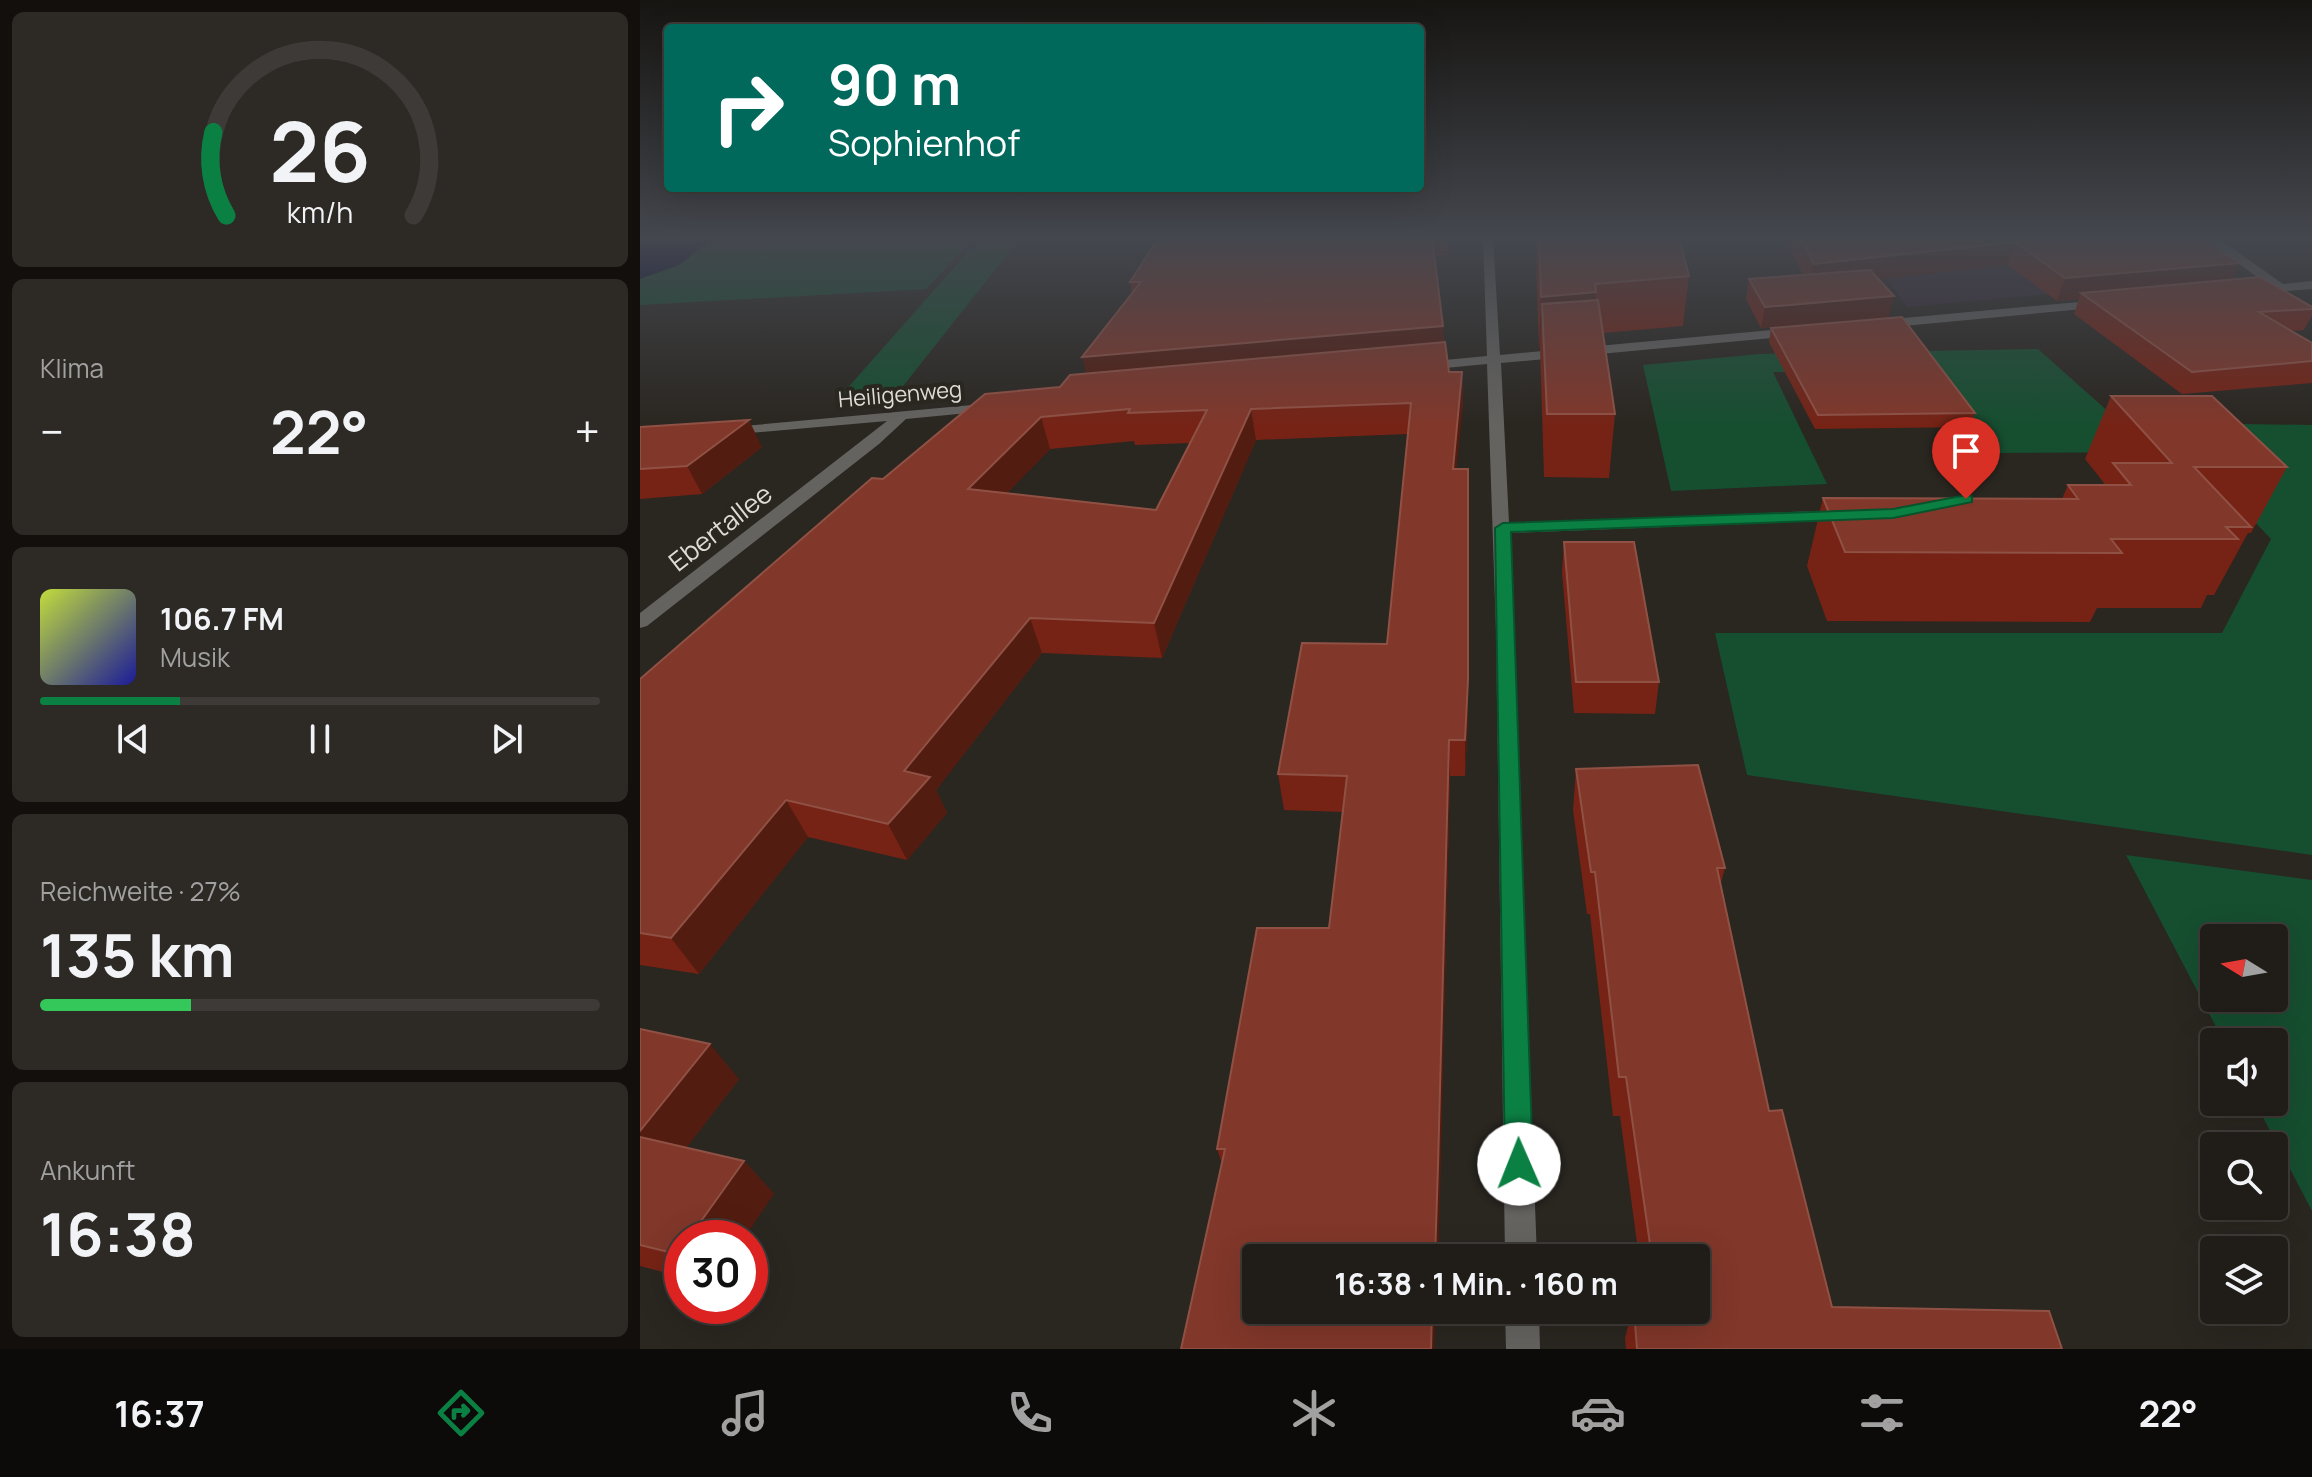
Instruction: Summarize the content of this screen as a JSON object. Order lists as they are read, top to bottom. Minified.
{"streets":{"street":["Heiligenweg","Ebertallee"]},"crossings":[["Heiligenweg","Ebertallee"]],"north":"left","page":{"turn":["90 m","Sophienhof"],"tile":["Klima",["Reichweite · 27%","135 km"],["Ankunft","16:38"]],"heat":["−","22°","+"],"song":["106.7 FM","Musik"],"limit":"30","trip":"16:38 · 1 Min. · 160 m","tabs":["16:37","22°"],"gauge":["26","km/h"]}}
